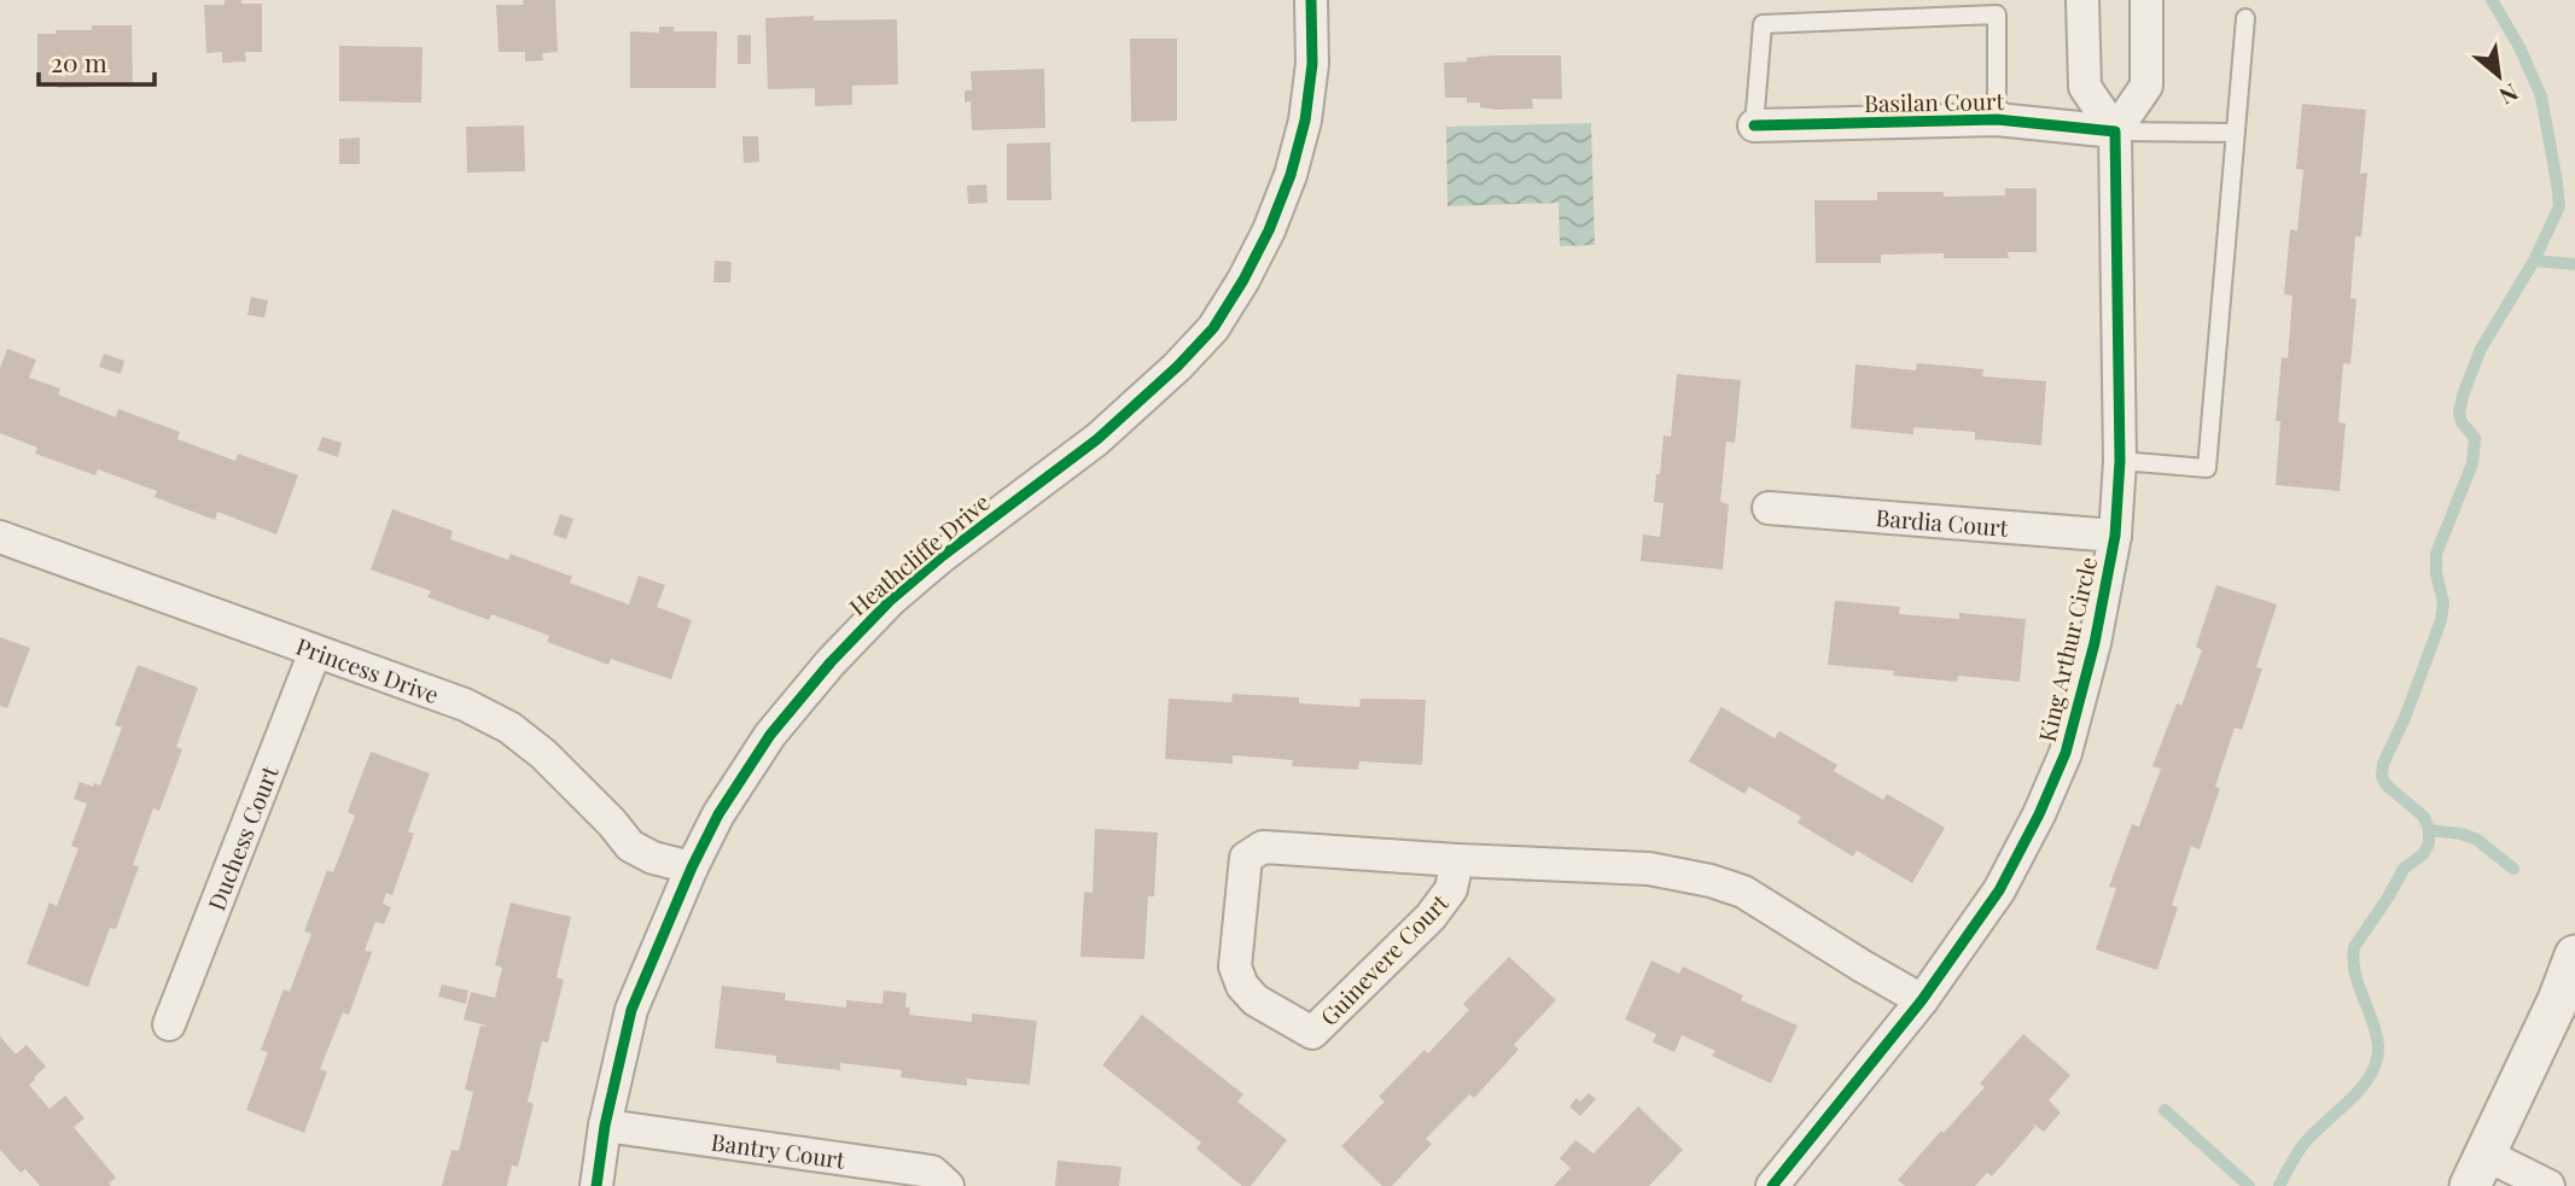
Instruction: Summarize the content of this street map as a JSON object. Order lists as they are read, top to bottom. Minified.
{"streets":{"street":["Basilan Court","Bardia Court","Heathcliffe Drive","King Arthur Circle","Princess Drive","Duchess Court","Guinevere Court","Bantry Court"]},"crossings":[["Basilan Court","King Arthur Circle"],["Bardia Court","King Arthur Circle"],["Heathcliffe Drive","Princess Drive"],["Heathcliffe Drive","Bantry Court"],["King Arthur Circle","Guinevere Court"],["Princess Drive","Duchess Court"]],"scale_bar":"20 m","north":"bottom right"}
